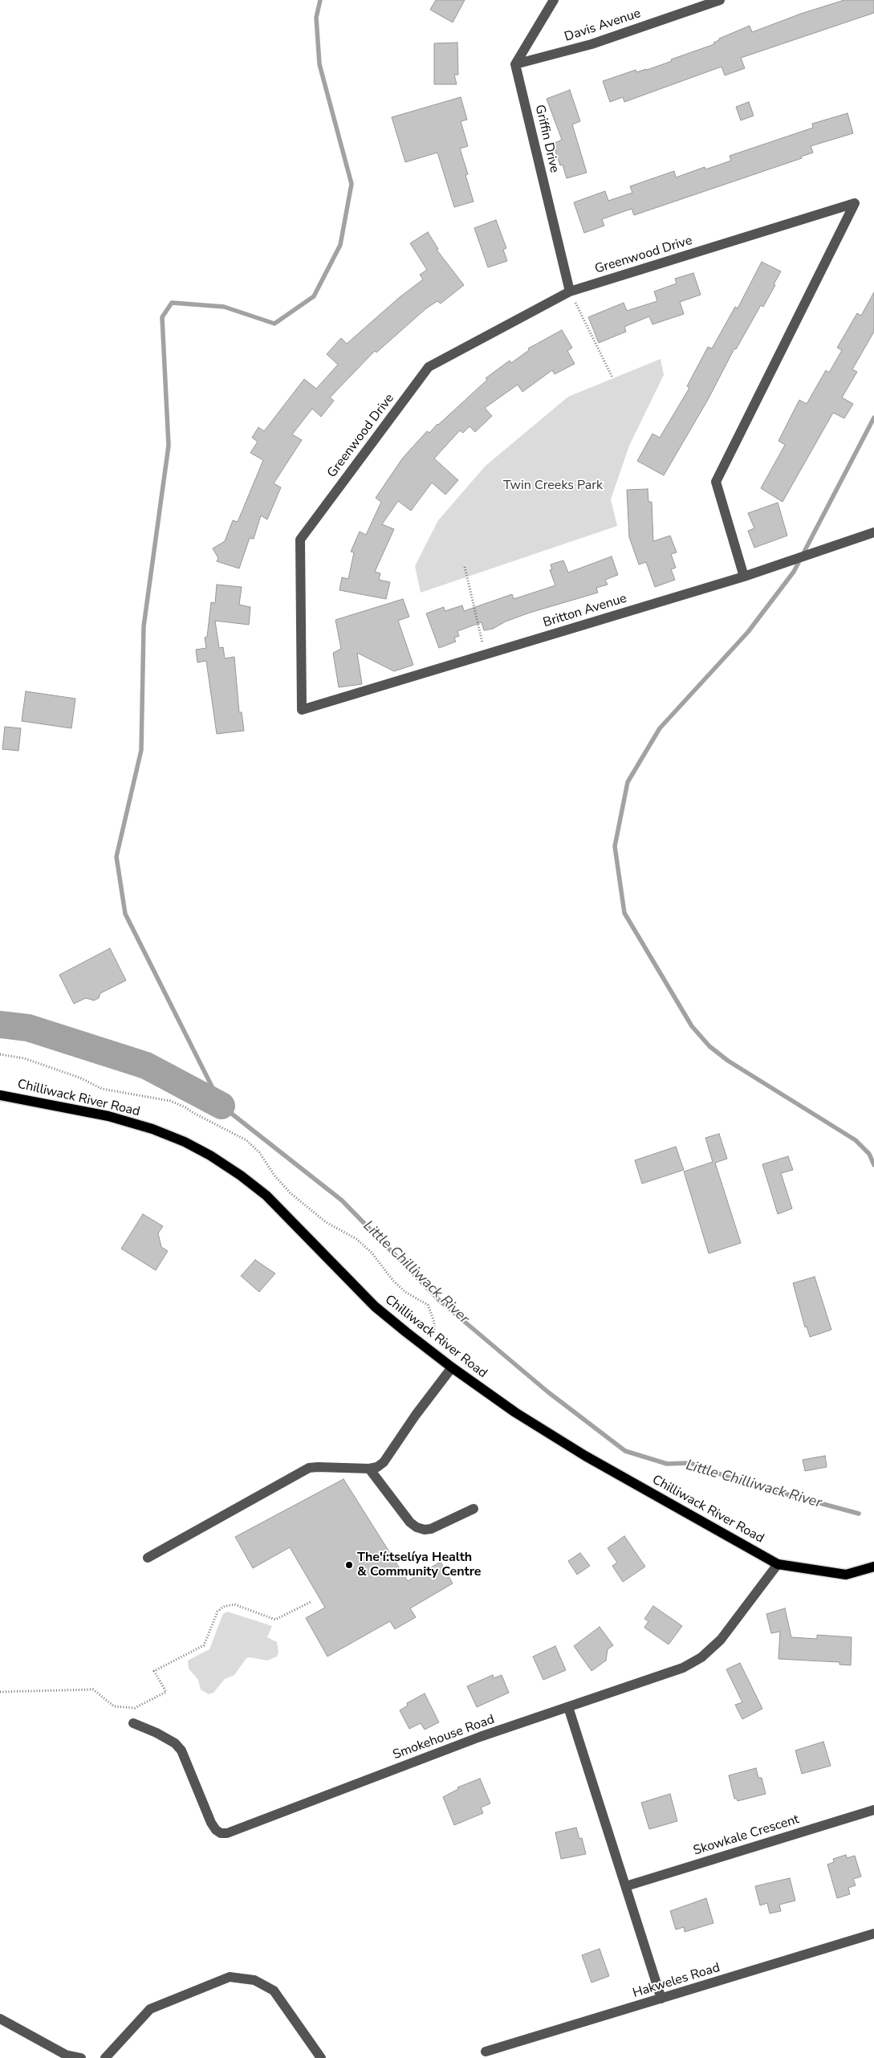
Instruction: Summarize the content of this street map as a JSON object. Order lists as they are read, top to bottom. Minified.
{"streets":{"main road":["Chilliwack River Road"],"street":["Davis Avenue","Griffin Drive","Greenwood Drive","Britton Avenue","Smokehouse Road","Skowkale Crescent","Hakweles Road"]},"crossings":[["Davis Avenue","Griffin Drive"],["Griffin Drive","Greenwood Drive"],["Greenwood Drive","Britton Avenue"],["Chilliwack River Road","Smokehouse Road"]],"water":["Little Chilliwack River"],"parks":["Twin Creeks Park"],"places":["The'í:tselíya Health & Community Centre"]}
